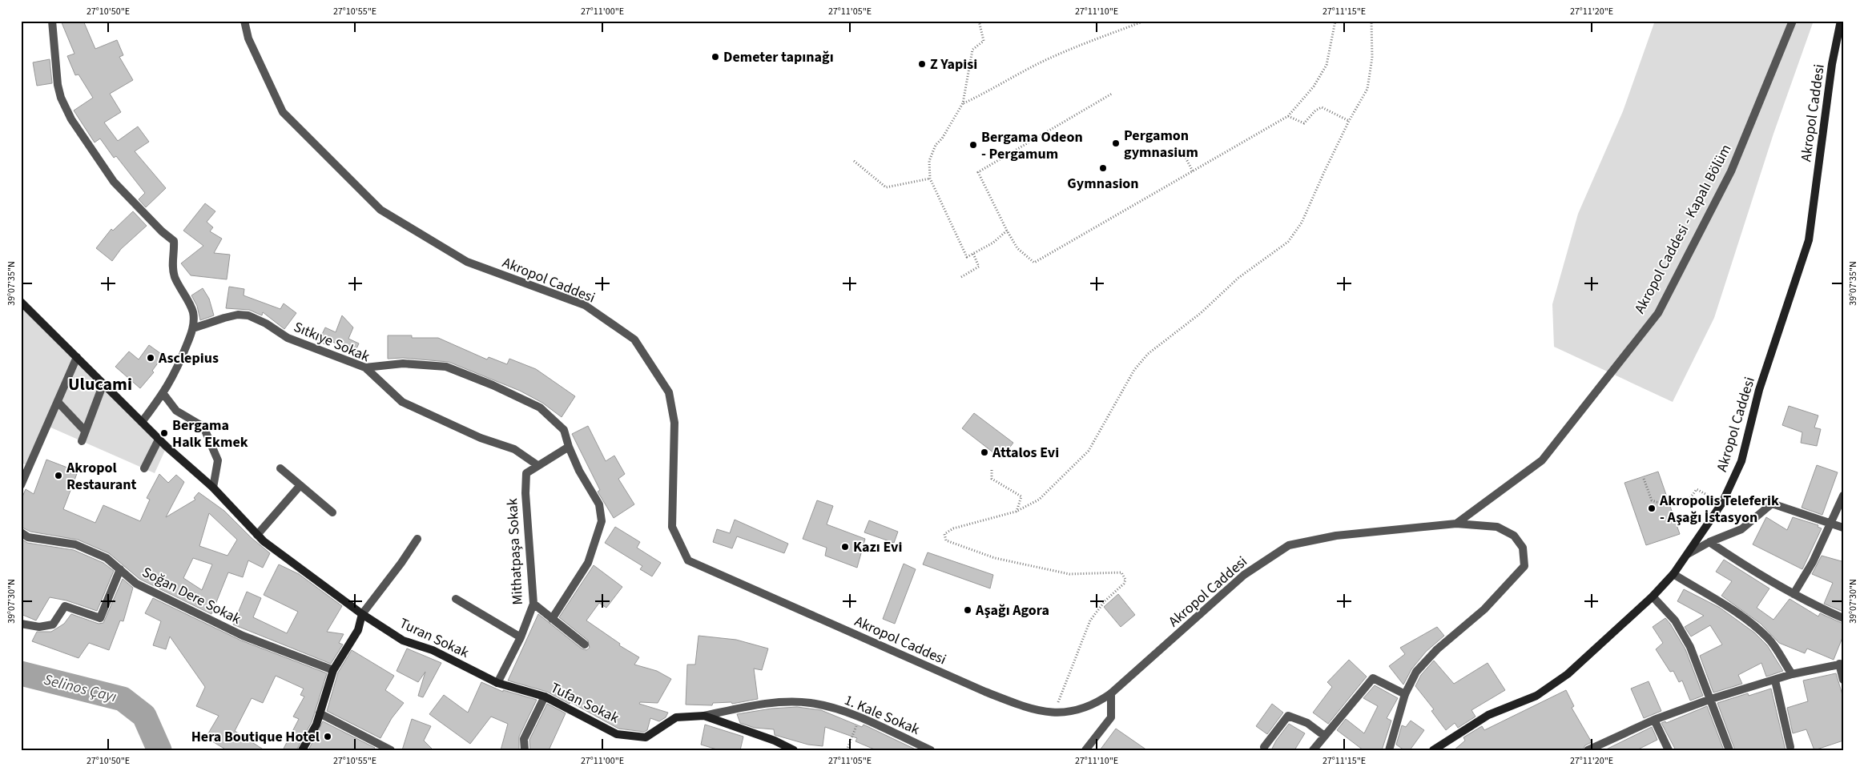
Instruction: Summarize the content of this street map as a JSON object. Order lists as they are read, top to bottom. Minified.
{"streets":{"main road":["Akropol Caddesi","Turan Sokak","Tufan Sokak"],"street":["Akropol Caddesi - Kapalı Bölüm","Sıtkıye Sokak","Mithatpaşa Sokak","Soğan Dere Sokak","1. Kale Sokak"]},"crossings":[["Akropol Caddesi","Akropol Caddesi - Kapalı Bölüm"],["Sıtkıye Sokak","Mithatpaşa Sokak"],["Mithatpaşa Sokak","Turan Sokak"],["Mithatpaşa Sokak","Tufan Sokak"],["Turan Sokak","Tufan Sokak"],["Tufan Sokak","1. Kale Sokak"]],"districts":["Ulucami"],"water":["Selinos Çayı"],"places":["Demeter tapınağı","Z Yapisi","Pergamon gymnasium","Bergama Odeon - Pergamum","Gymnasion","Asclepius","Bergama Halk Ekmek","Attalos Evi","Akropol Restaurant","Akropolis Teleferik - Aşağı İstasyon","Kazı Evi","Aşağı Agora","Hera Boutique Hotel"],"coordinates":["27°10'50\"E","27°10'55\"E","27°11'00\"E","27°11'05\"E","27°11'10\"E","27°11'15\"E","27°11'20\"E","39°07'35\"N","39°07'30\"N"]}
